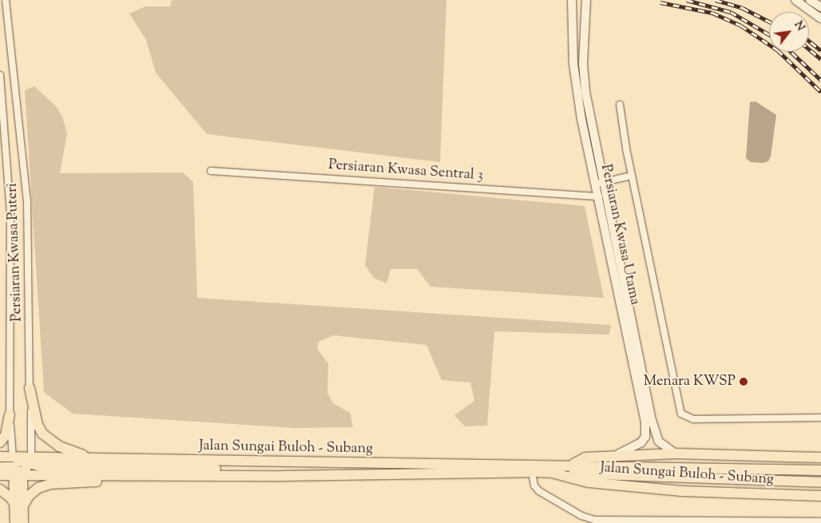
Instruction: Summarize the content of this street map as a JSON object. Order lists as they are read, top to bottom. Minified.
{"streets":{"main road":["Jalan Sungai Buloh - Subang"],"street":["Persiaran Kwasa Sentral 3","Persiaran Kwasa Utama","Persiaran Kwasa Puteri"]},"crossings":[["Persiaran Kwasa Sentral 3","Persiaran Kwasa Utama"],["Persiaran Kwasa Utama","Jalan Sungai Buloh - Subang"],["Persiaran Kwasa Puteri","Jalan Sungai Buloh - Subang"]],"places":["Menara KWSP"],"north":"top right"}
